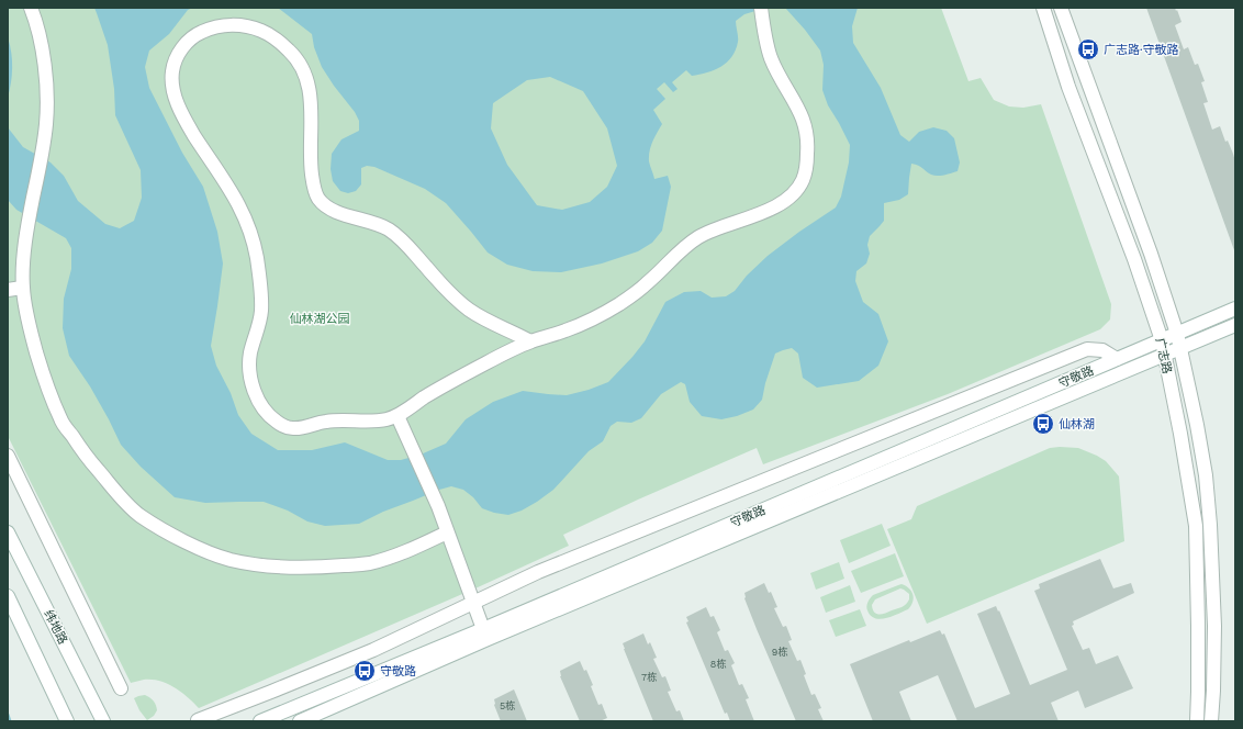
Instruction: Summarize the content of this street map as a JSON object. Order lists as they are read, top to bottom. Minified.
{"streets":{"street":["广志路","守敬路","纬地路"]},"crossings":[["广志路","守敬路"]],"parks":["仙林湖公园"],"places":{"bus stop":["广志路·守敬路","仙林湖","守敬路"]},"house_numbers":["9栋","8栋","7栋","5栋"]}
